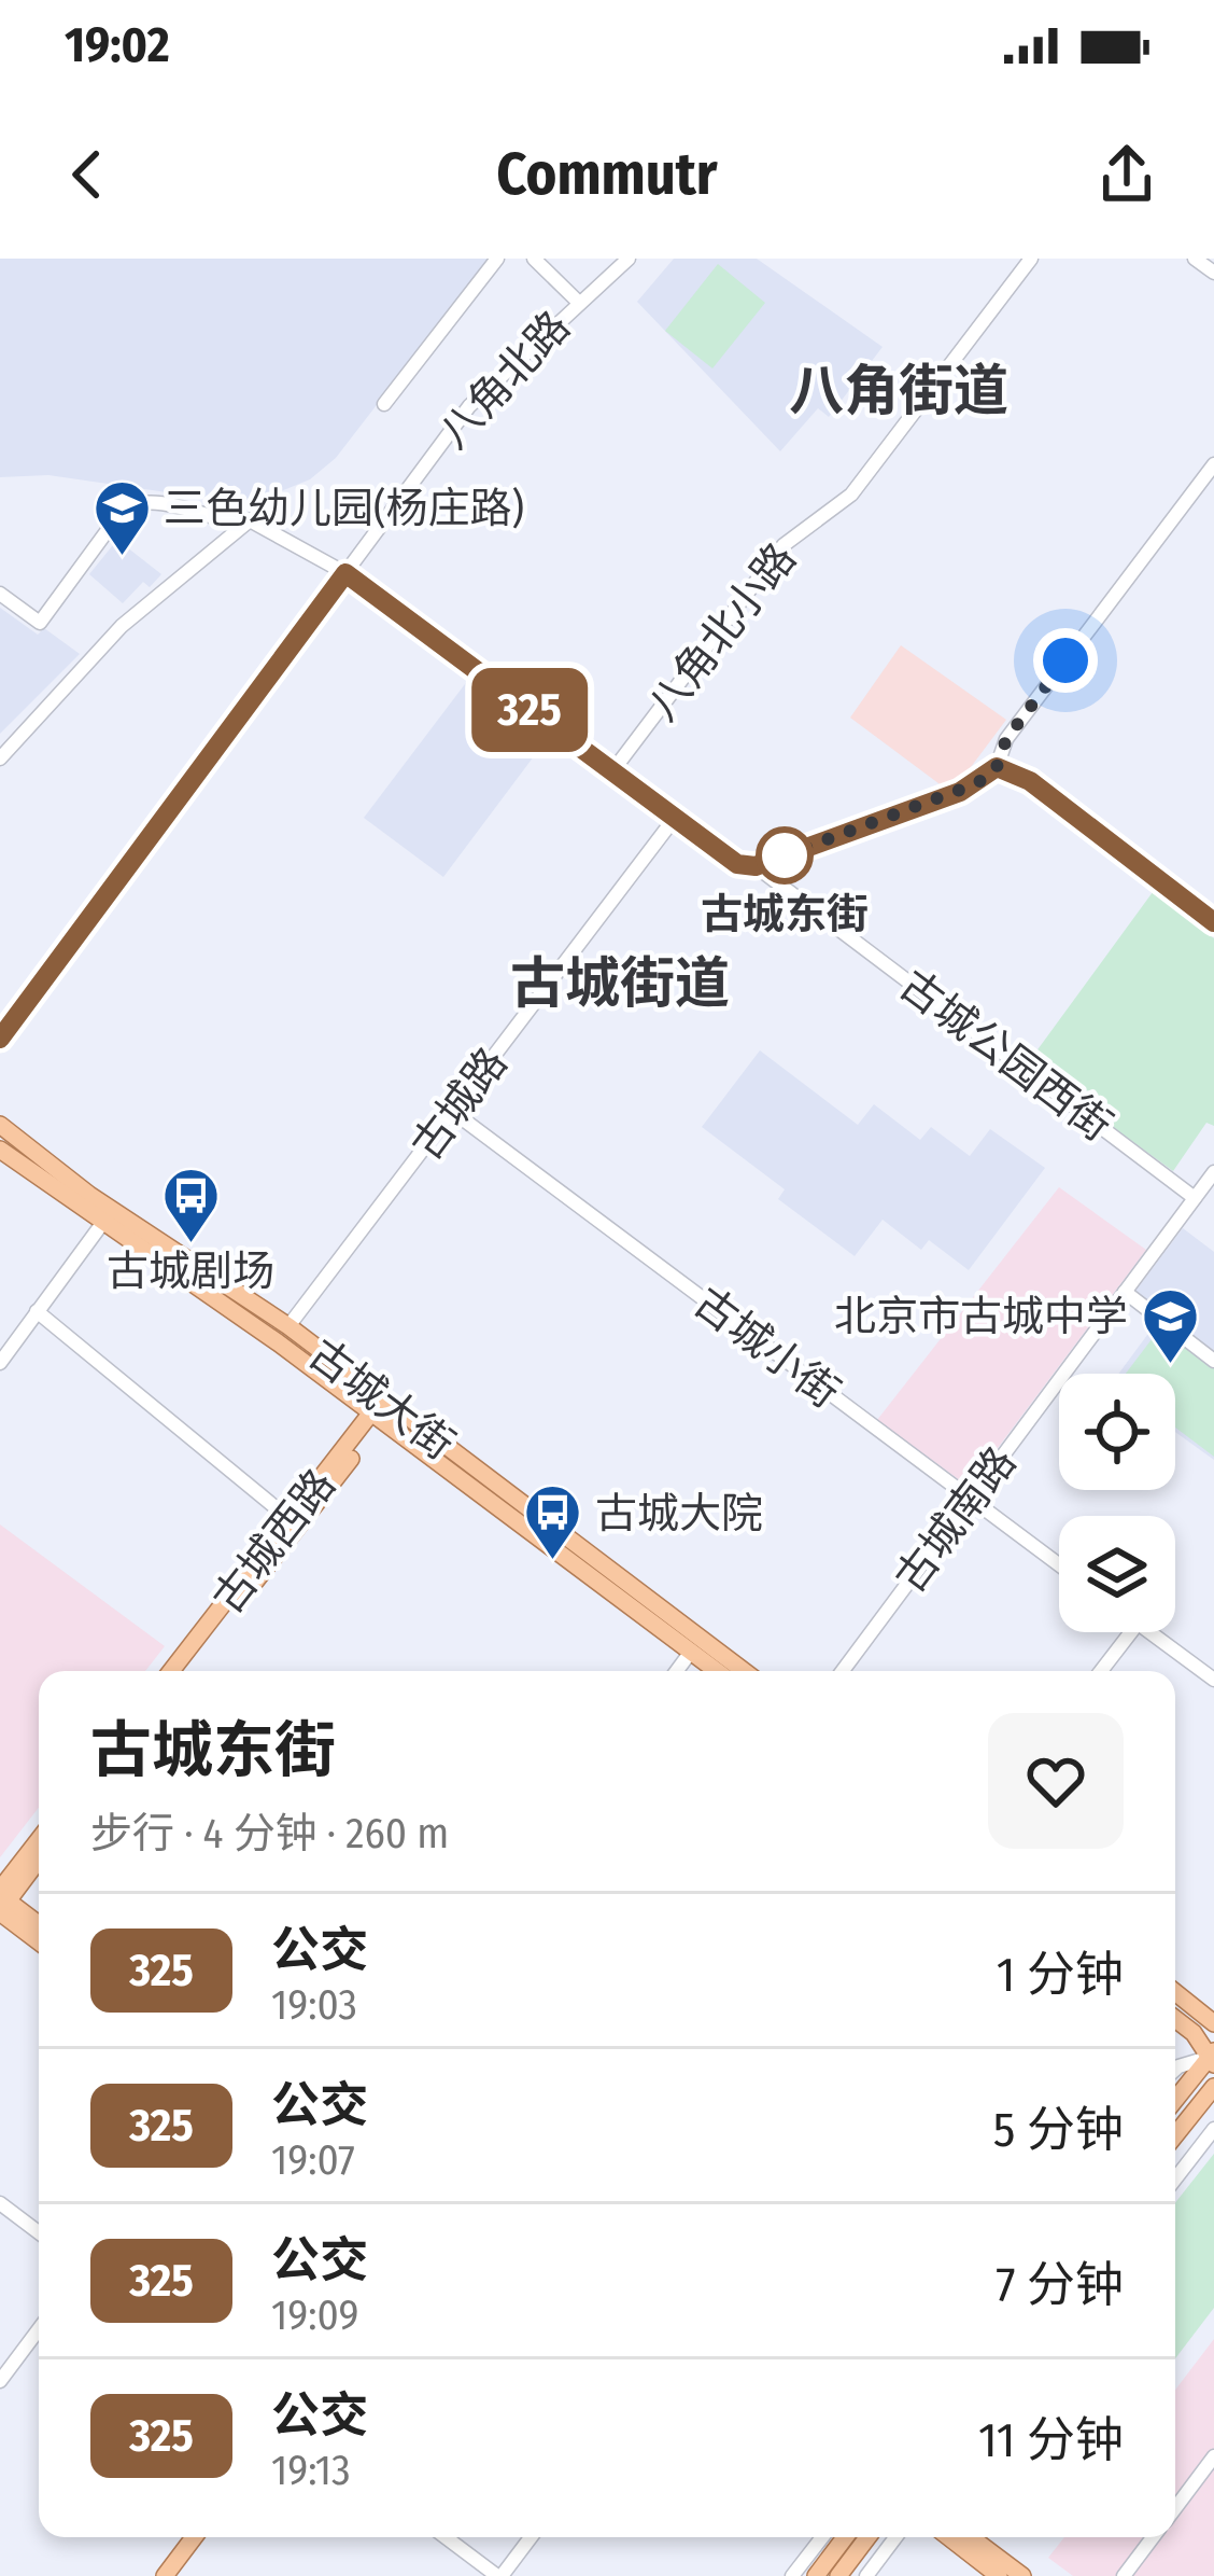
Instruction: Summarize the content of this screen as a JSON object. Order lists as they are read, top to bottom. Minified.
{"streets":{"main road":["古城大街","古城西路"],"street":["八角北路","八角北小路","古城公园西街","古城路","古城小街","古城南路"]},"crossings":[["古城公园西街","古城南路"],["古城路","古城小街"],["古城路","古城大街"],["古城小街","古城南路"],["古城大街","古城西路"]],"districts":["八角街道","古城街道"],"places":{"school or university":["三色幼儿园(杨庄路)","北京市古城中学"],"other":["古城东街"],"bus stop":["古城剧场","古城大院"]},"lines":["bus line 325"],"page":{"status":"19:02","header":"Commutr","on_map":"325","heading":["古城东街","步行 · 4 分钟 · 260 m"],"list":[{"mark":"325","name":"公交","note":"19:03","value":"1 分钟"},{"mark":"325","name":"公交","note":"19:07","value":"5 分钟"},{"mark":"325","name":"公交","note":"19:09","value":"7 分钟"},{"mark":"325","name":"公交","note":"19:13","value":"11 分钟"}]}}
